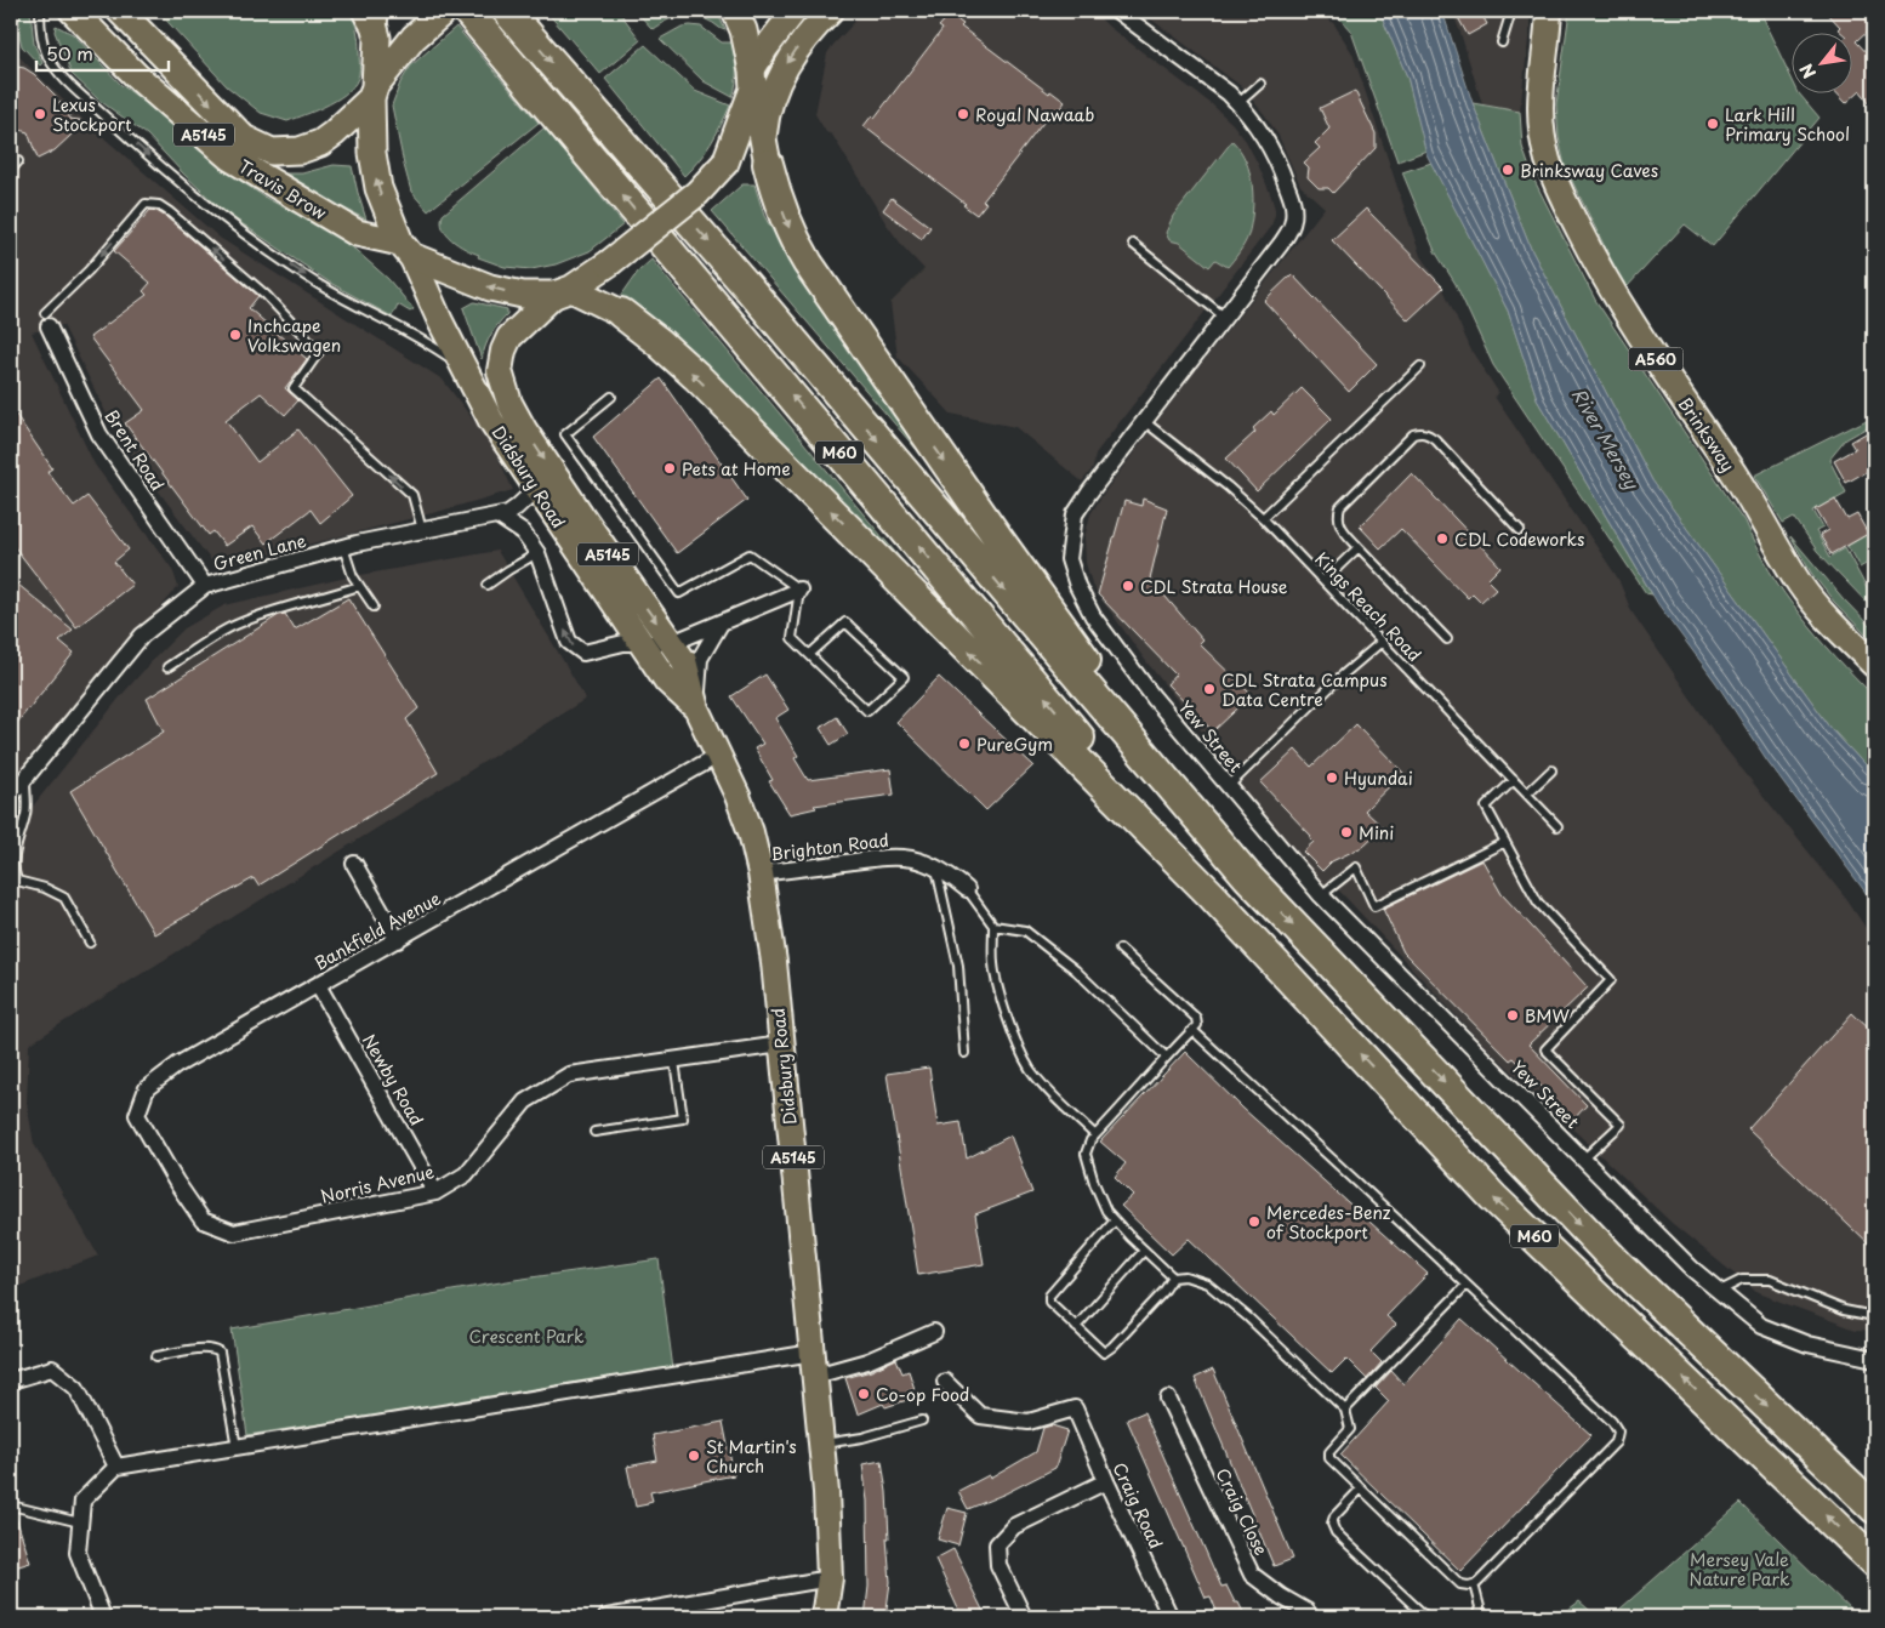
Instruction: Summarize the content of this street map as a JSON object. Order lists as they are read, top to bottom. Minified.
{"streets":{"highway":["A5145","Travis Brow","M60"],"main road":["A560","Brinksway","Didsbury Road"],"street":["Brent Road","Green Lane","Yew Street","Brighton Road","Bankfield Avenue","Newby Road","Norris Avenue","Craig Road","Craig Close"],"lane":["Kings Reach Road"]},"crossings":[["Travis Brow","Didsbury Road"],["Brent Road","Green Lane"],["Didsbury Road","Green Lane"],["Didsbury Road","Brighton Road"],["Didsbury Road","Bankfield Avenue"],["Didsbury Road","Norris Avenue"],["Kings Reach Road","Yew Street"],["Bankfield Avenue","Newby Road"],["Bankfield Avenue","Norris Avenue"],["Newby Road","Norris Avenue"]],"water":["River Mersey"],"parks":["Crescent Park","Mersey Vale Nature Park"],"places":["Lexus Stockport","Royal Nawaab","Lark Hill Primary School","Brinksway Caves","Inchcape Volkswagen","Pets at Home","CDL Codeworks","CDL Strata House","CDL Strata Campus Data Centre","PureGym","Hyundai","Mini","BMW","Mercedes-Benz of Stockport","Co-op Food","St Martin's Church"],"scale_bar":"50 m","north":"bottom left"}
